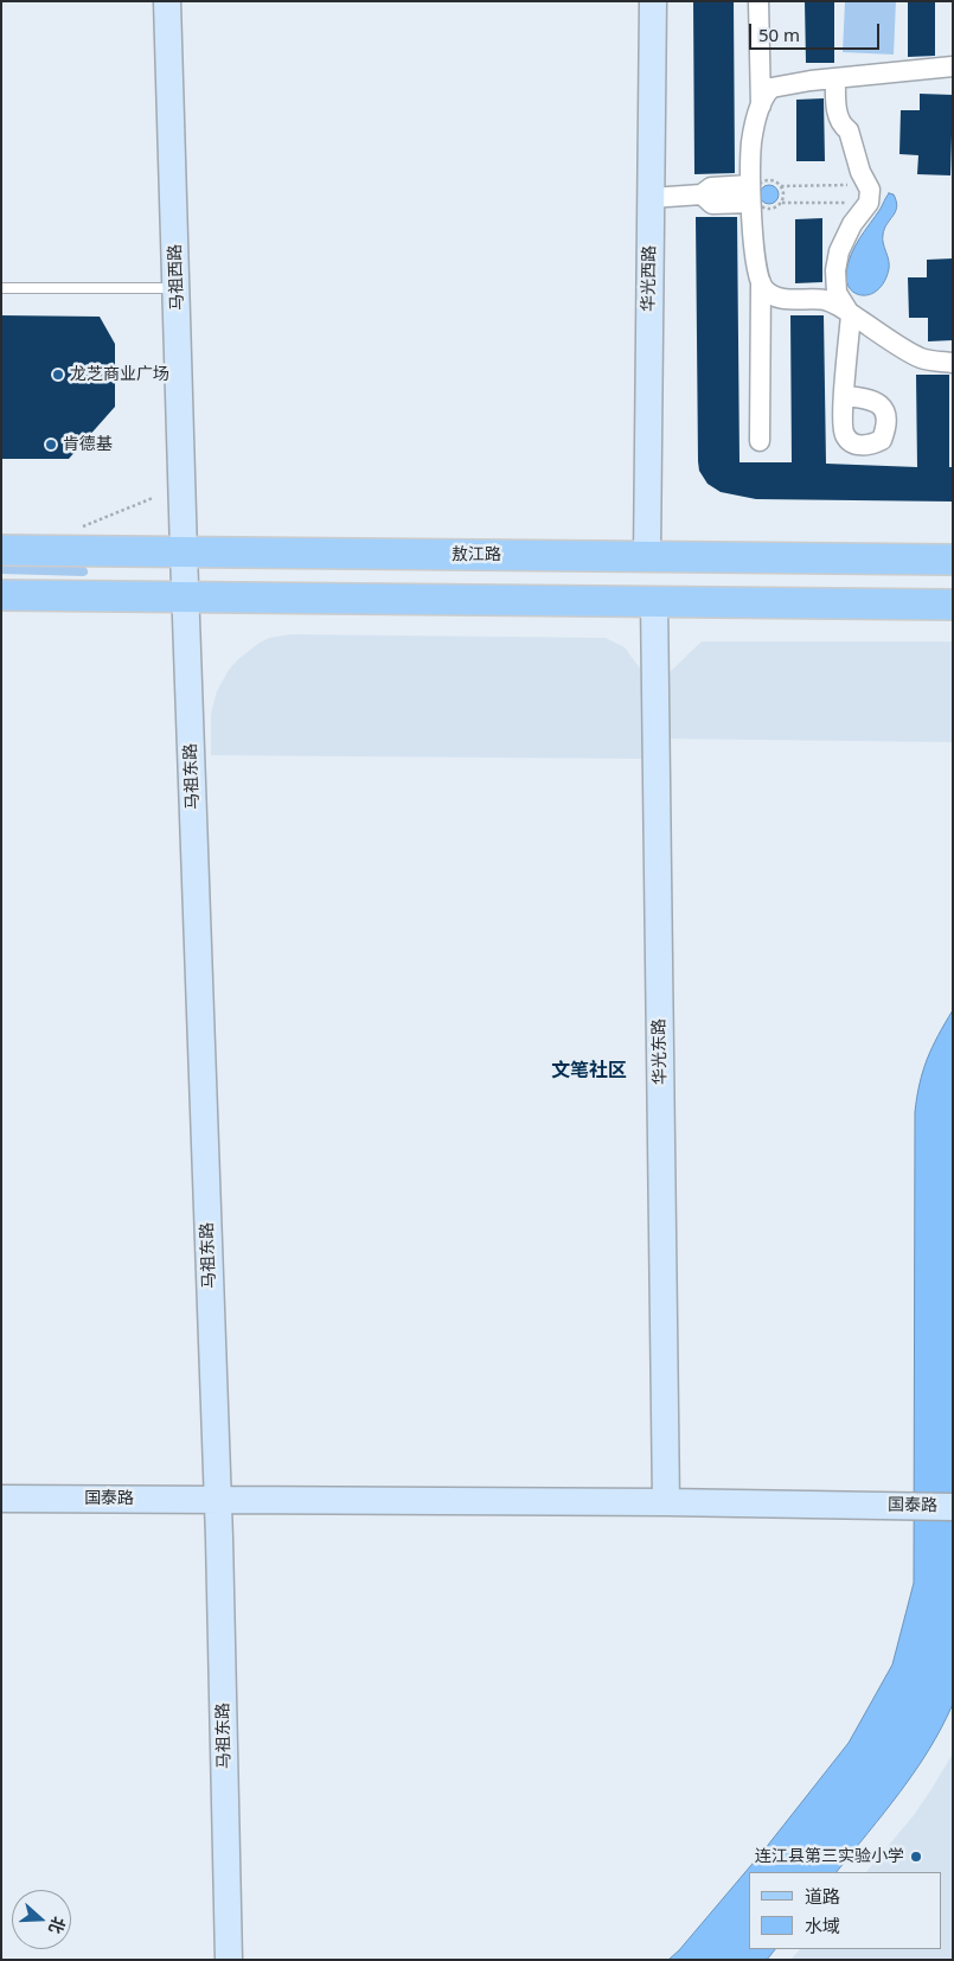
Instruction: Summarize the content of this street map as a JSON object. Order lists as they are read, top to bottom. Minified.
{"streets":{"main road":["敖江路"],"street":["马祖西路","华光西路","马祖东路","华光东路","国泰路"]},"crossings":[["马祖西路","敖江路"],["马祖西路","马祖东路"],["华光西路","敖江路"],["敖江路","马祖东路"],["马祖东路","国泰路"],["华光东路","国泰路"]],"districts":["文笔社区"],"places":["龙芝商业广场","肯德基","连江县第三实验小学"],"legend":["道路","水域"],"scale_bar":"50 m","north":"right"}
